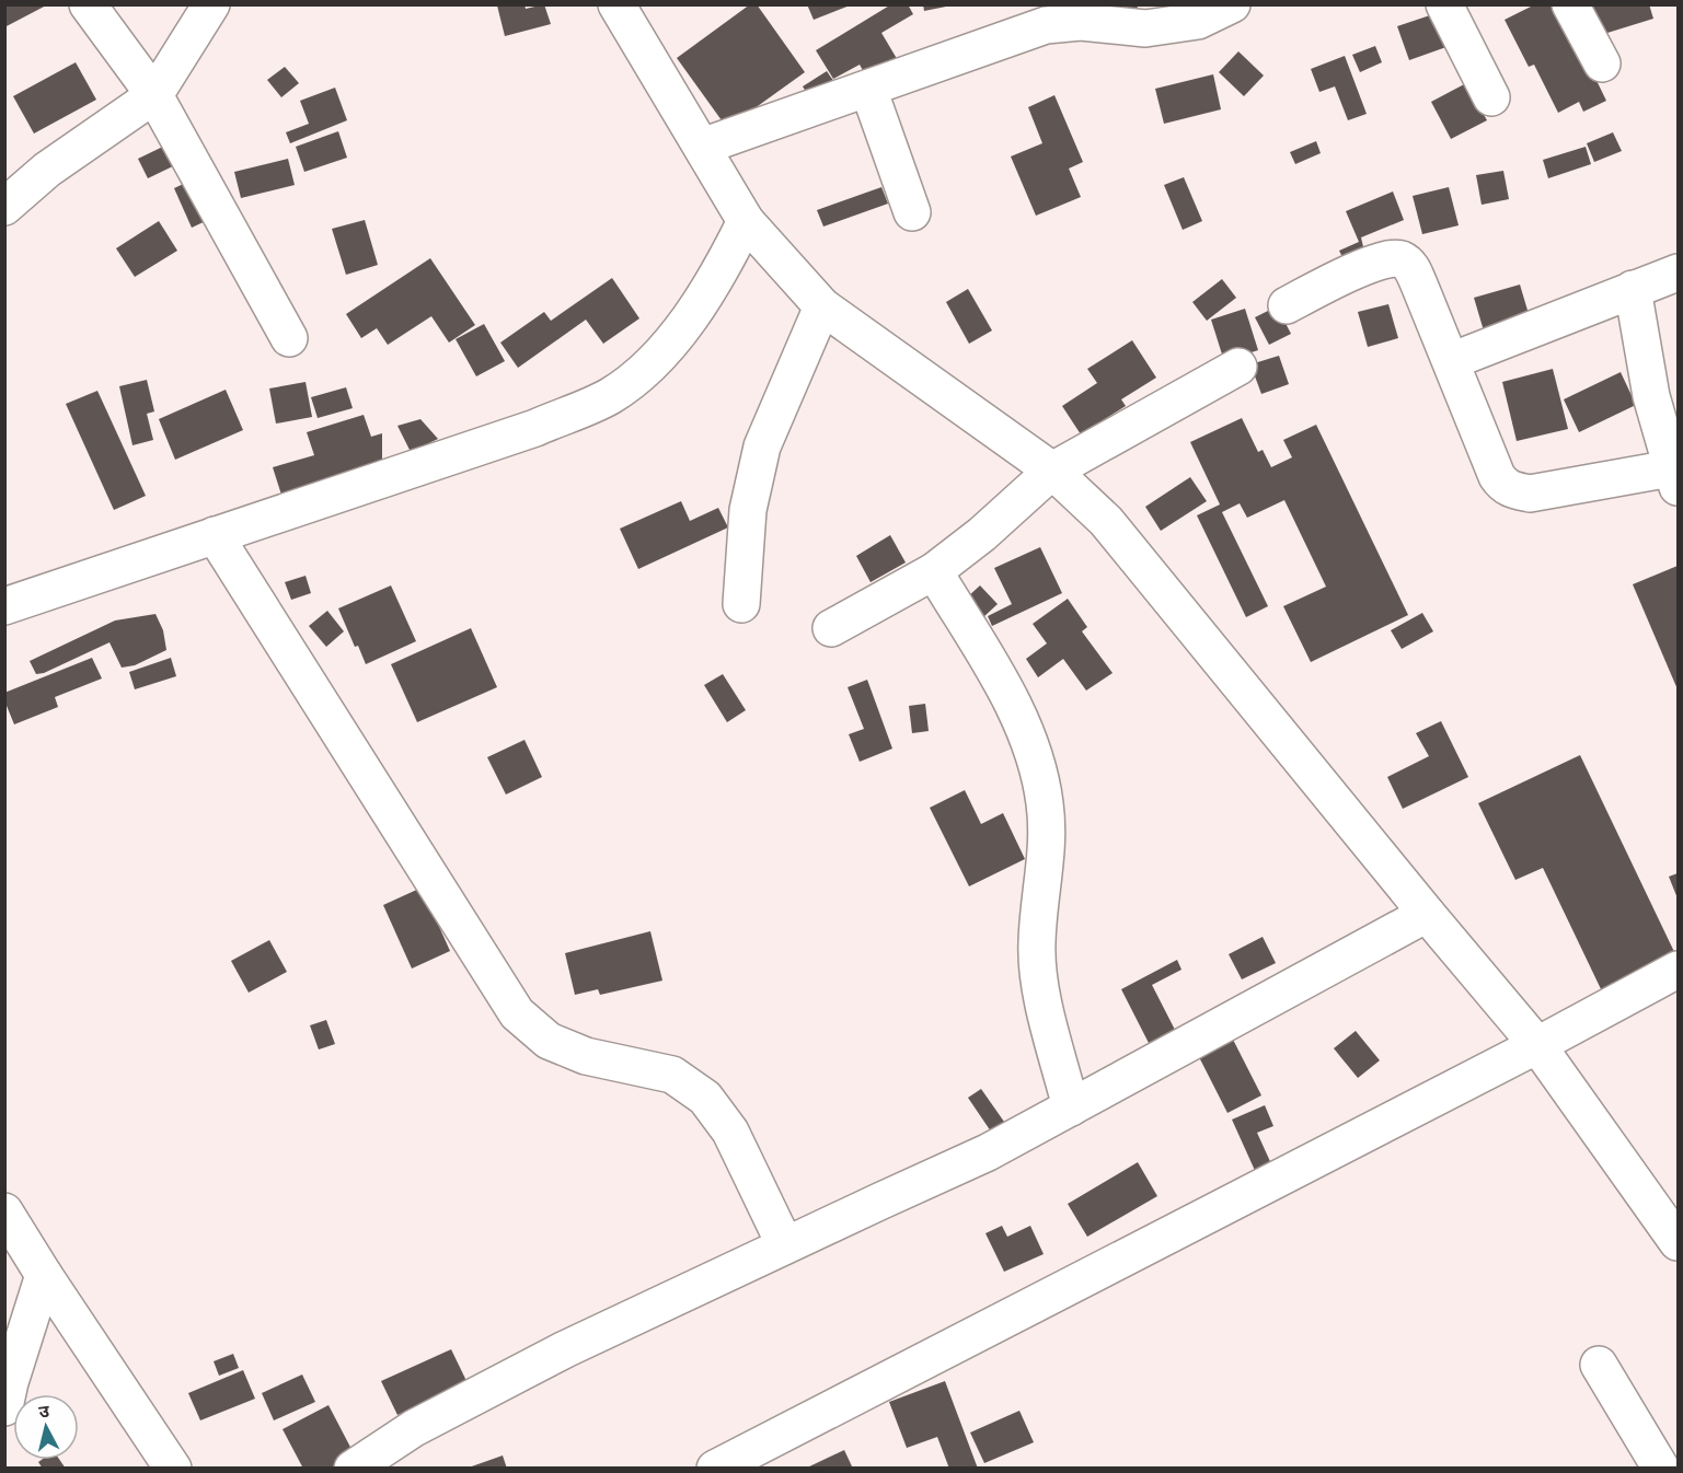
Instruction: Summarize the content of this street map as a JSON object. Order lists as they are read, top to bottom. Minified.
{"north":"top"}
